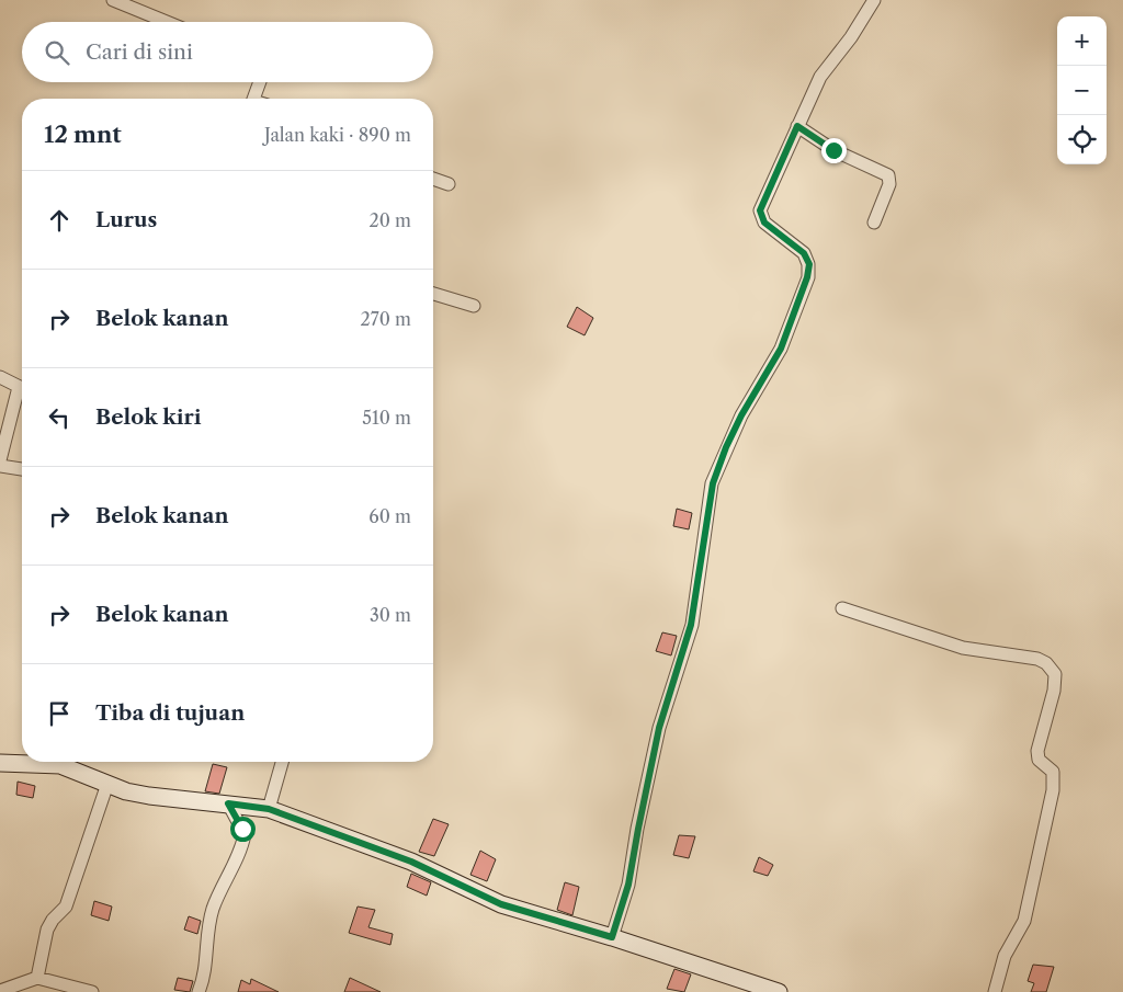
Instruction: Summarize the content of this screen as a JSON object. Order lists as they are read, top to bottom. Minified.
{"page":{"map_buttons":["+","−"],"search":"Cari di sini","heading":["12 mnt","Jalan kaki · 890 m"],"list":[["Lurus","20 m"],["Belok kanan","270 m"],["Belok kiri","510 m"],["Belok kanan","60 m"],["Belok kanan","30 m"],"Tiba di tujuan"]}}
